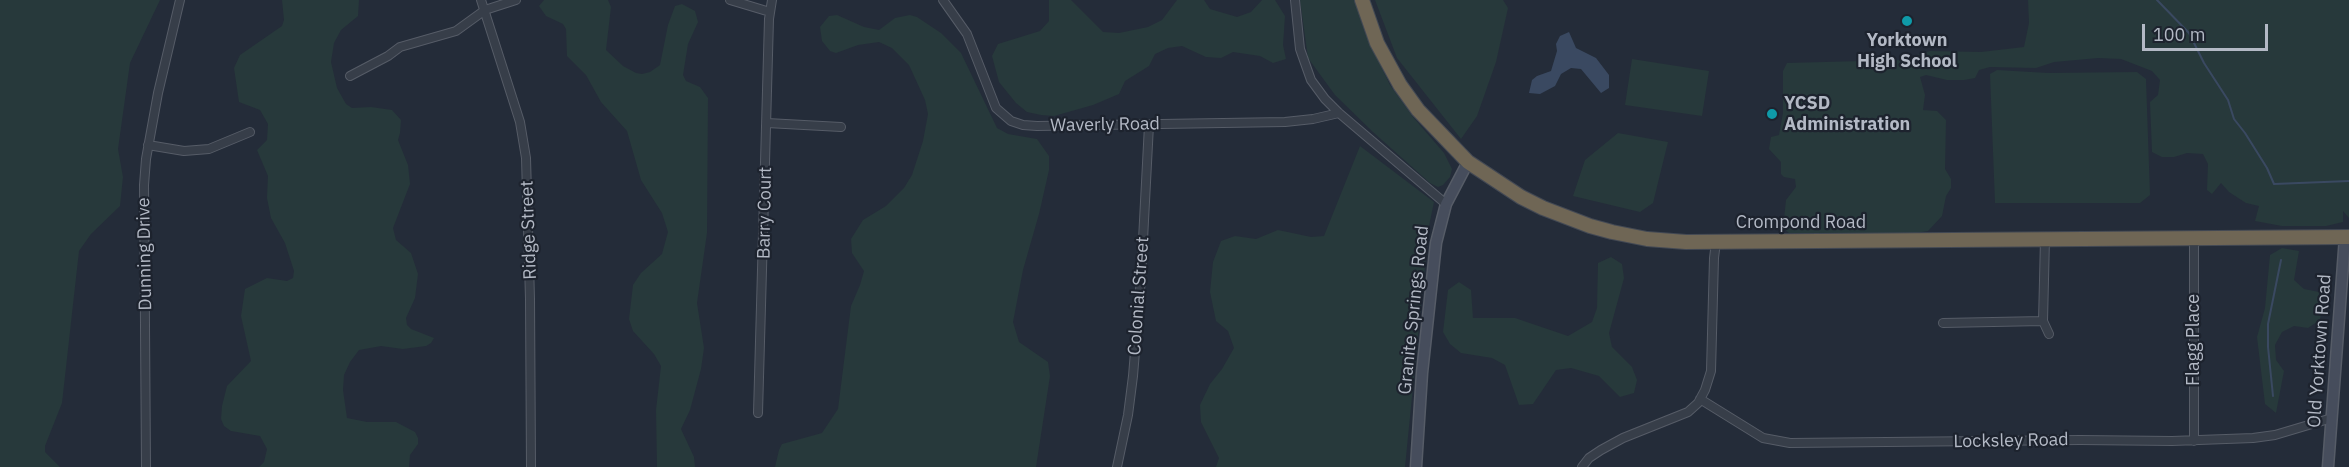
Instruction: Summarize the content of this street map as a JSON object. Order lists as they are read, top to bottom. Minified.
{"streets":{"highway":["Crompond Road"],"street":["Waverly Road","Barry Court","Ridge Street","Dunning Drive","Colonial Street","Granite Springs Road","Flagg Place","Old Yorktown Road","Locksley Road"]},"crossings":[["Waverly Road","Colonial Street"],["Crompond Road","Granite Springs Road"],["Crompond Road","Flagg Place"],["Crompond Road","Old Yorktown Road"],["Flagg Place","Locksley Road"],["Old Yorktown Road","Locksley Road"]],"places":["Yorktown High School","YCSD Administration"],"scale_bar":"100 m"}
